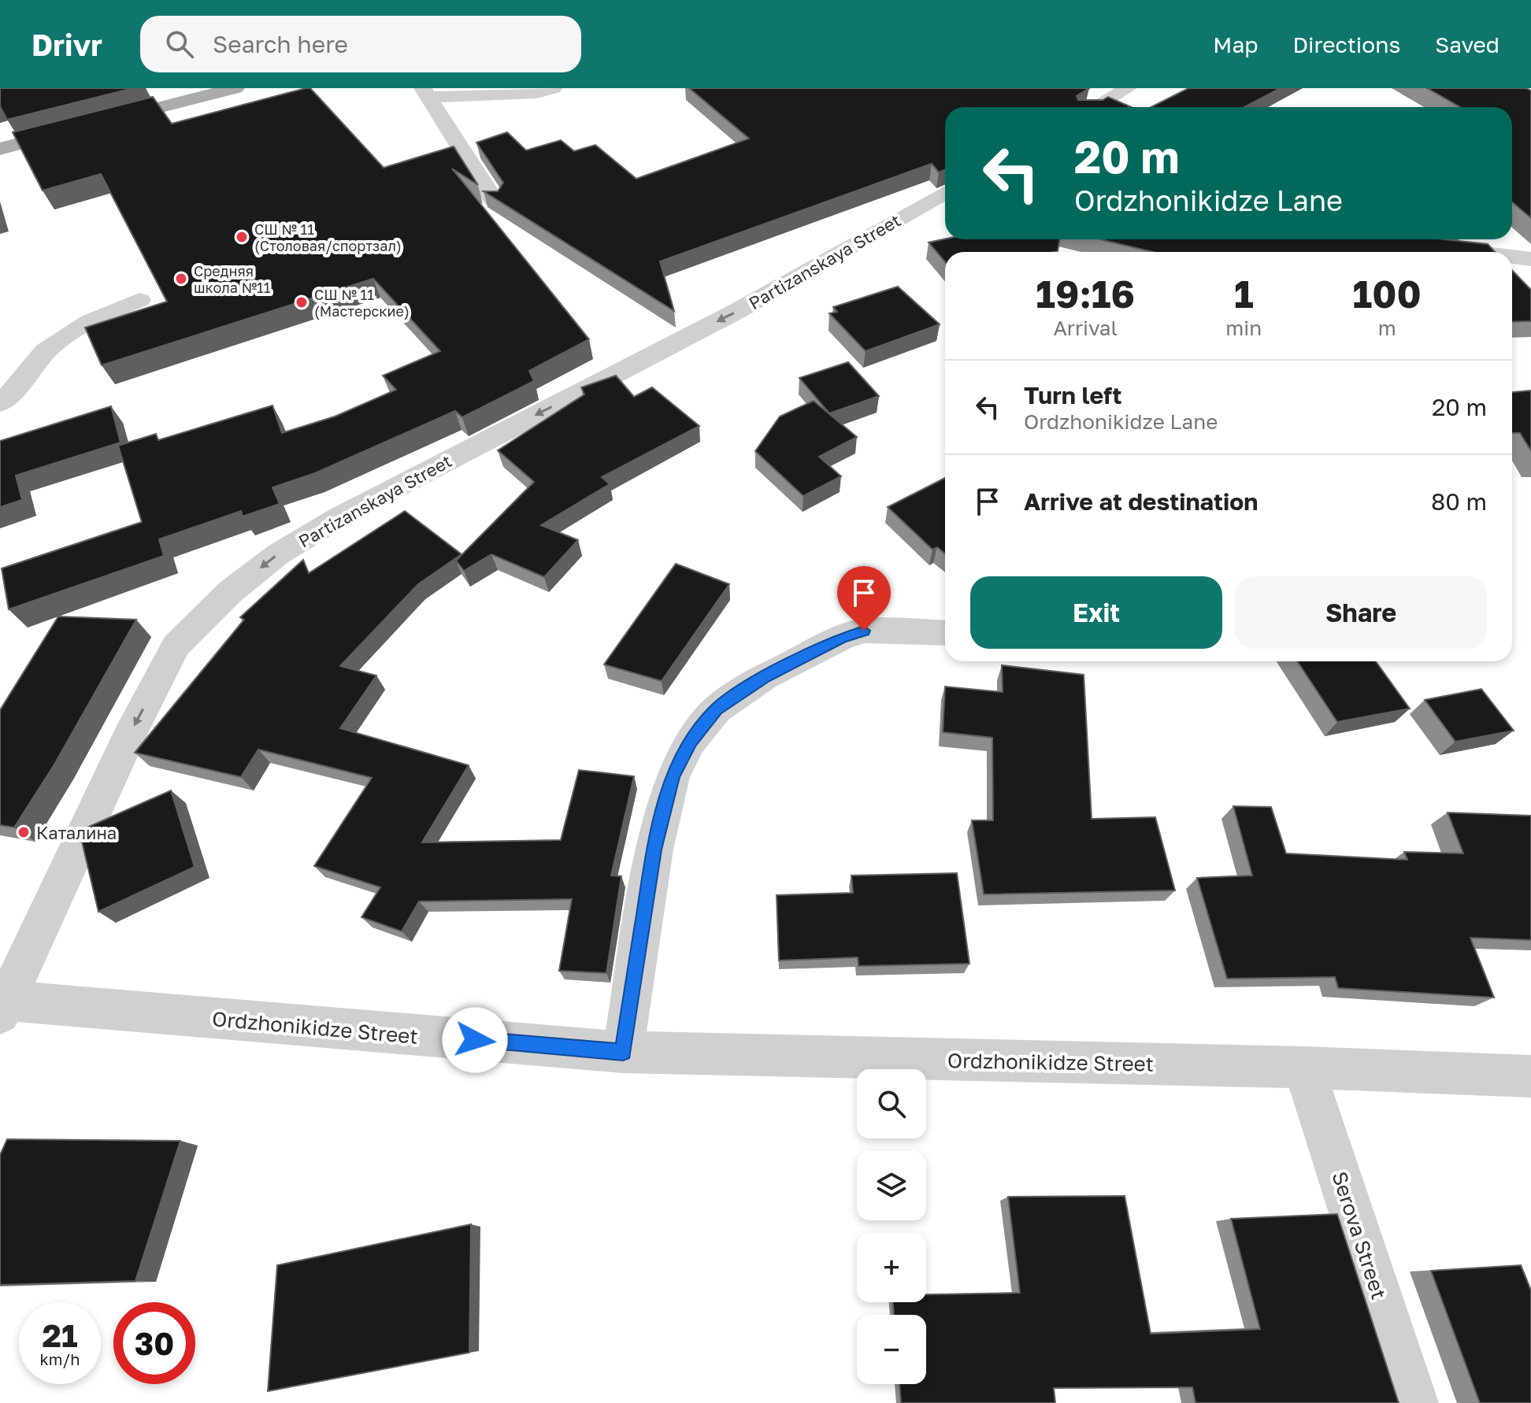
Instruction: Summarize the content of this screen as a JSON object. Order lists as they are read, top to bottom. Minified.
{"streets":{"street":["Partizanskaya Street","Ordzhonikidze Street","Serova Street"]},"crossings":[["Partizanskaya Street","Ordzhonikidze Street"],["Ordzhonikidze Street","Serova Street"]],"one_way":["Partizanskaya Street"],"places":["СШ № 11 (Столовая/спортзал)","Средняя школа №11","СШ № 11 (Мастерские)","Каталина"],"page":{"header":"Drivr","search":"Search here","nav":["Map","Directions","Saved"],"turn":["20 m","Ordzhonikidze Lane"],"eta":["19:16","Arrival","1","min","100","m"],"list":[{"name":"Turn left","note":"Ordzhonikidze Lane","value":"20 m"},{"name":"Arrive at destination","value":"80 m"}],"buttons":["Exit","Share"],"map_buttons":["+","−"],"speed":"21 km/h","limit":"30"}}
